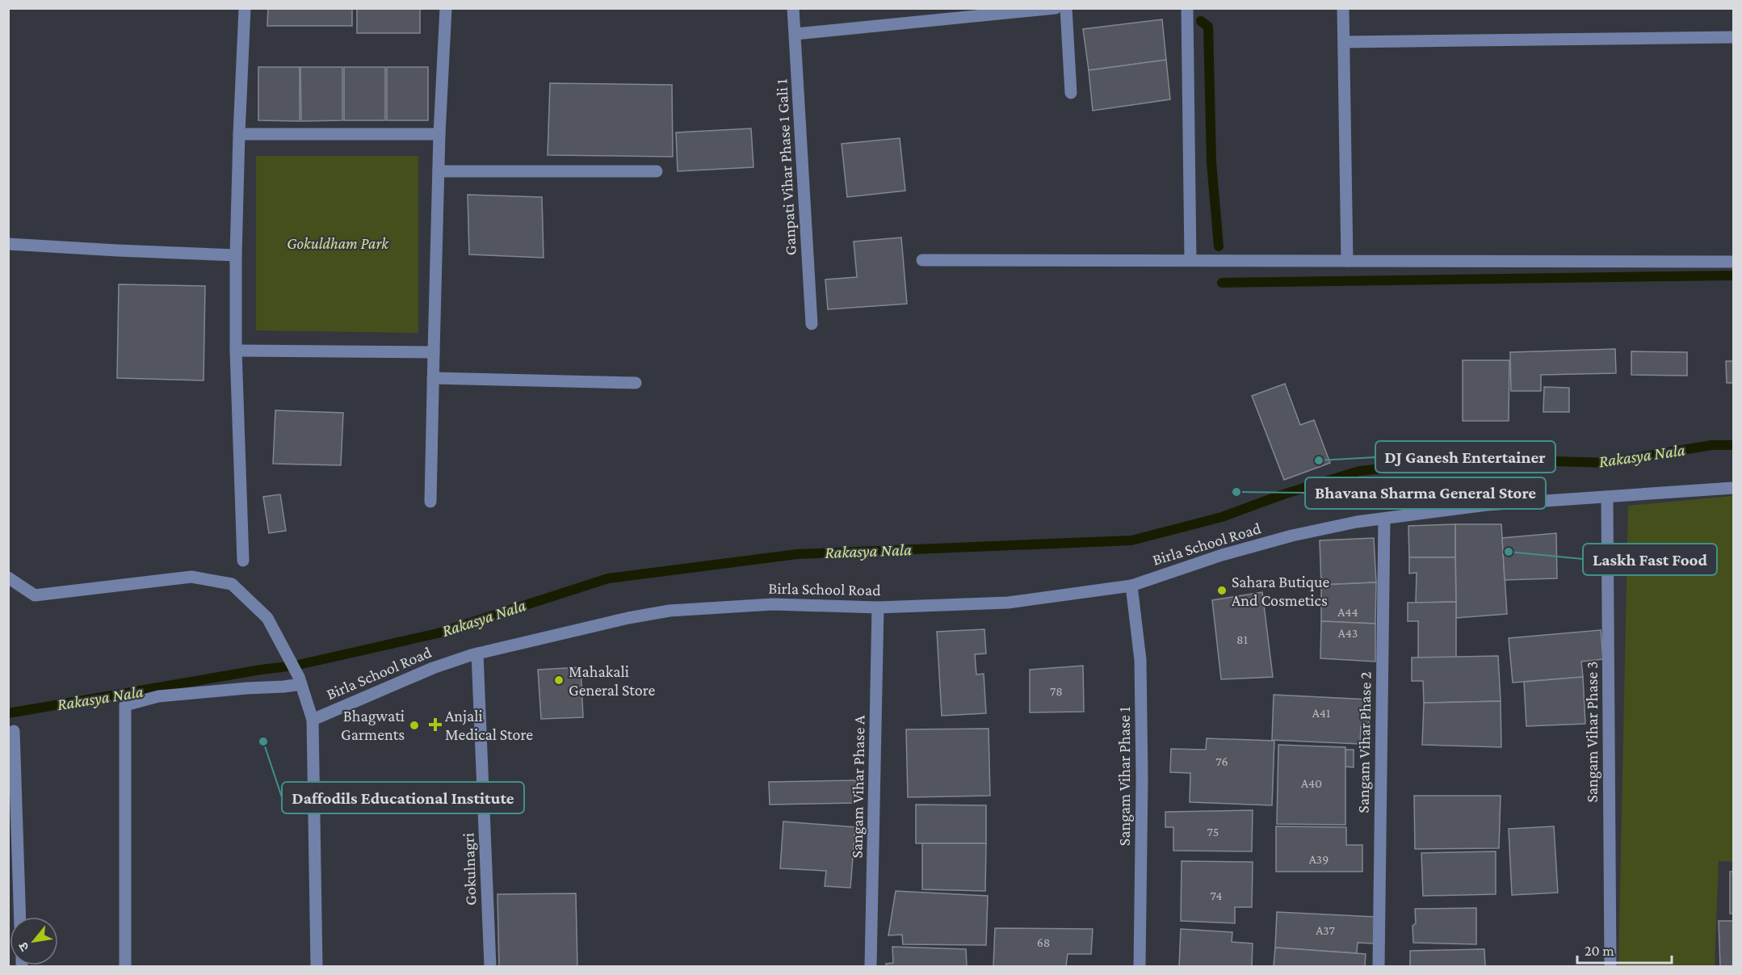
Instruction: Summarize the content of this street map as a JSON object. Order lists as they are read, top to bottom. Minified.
{"streets":{"street":["Ganpati Vihar Phase 1 Gali 1","Birla School Road","Sangam Vihar Phase 3","Sangam Vihar Phase 2","Sangam Vihar Phase 1","Sangam Vihar Phase A","Gokulnagri"]},"crossings":[["Birla School Road","Sangam Vihar Phase 3"],["Birla School Road","Sangam Vihar Phase 2"],["Birla School Road","Sangam Vihar Phase 1"],["Birla School Road","Sangam Vihar Phase A"],["Birla School Road","Gokulnagri"]],"water":["Rakasya Nala"],"parks":["Gokuldham Park"],"places":{"other":["DJ Ganesh Entertainer","Bhavana Sharma General Store","Laskh Fast Food","Sahara Butique And Cosmetics","Mahakali General Store","Bhagwati Garments","Daffodils Educational Institute"],"health":["Anjali Medical Store"]},"house_numbers":["A44","A43","81","78","A41","76","A40","75","A39","74","A37","68"],"scale_bar":"20 m","north":"bottom left"}
